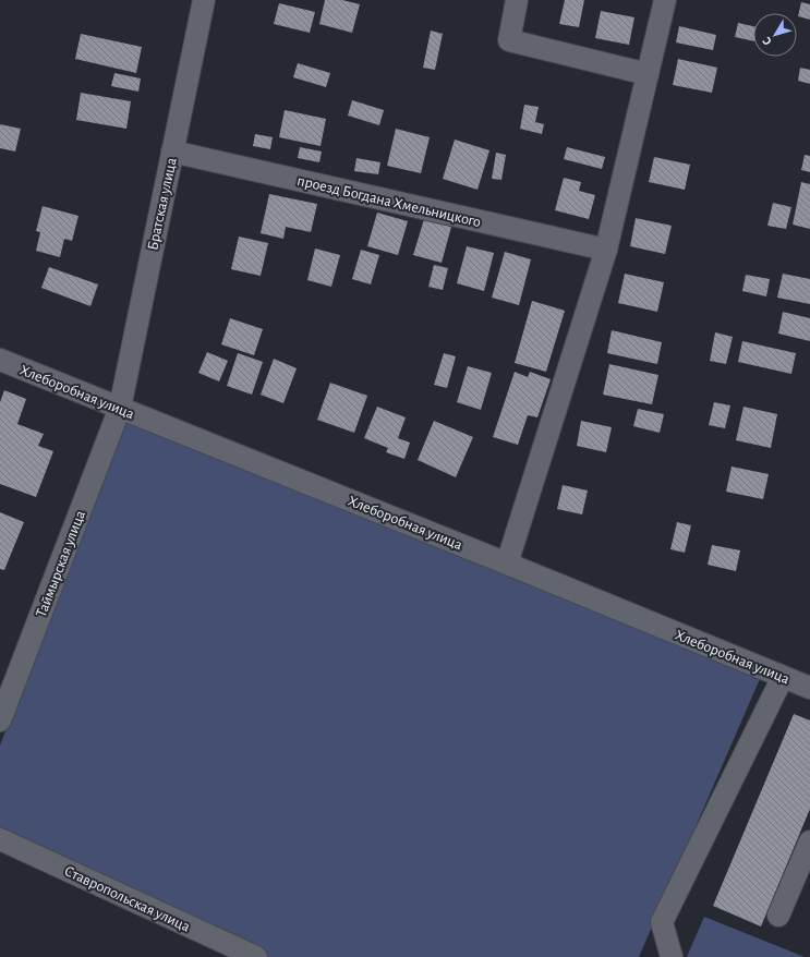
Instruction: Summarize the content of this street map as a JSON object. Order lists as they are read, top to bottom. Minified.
{"streets":{"street":["проезд Богдана Хмельницкого","Братская улица","Хлеборобная улица","Таймырская улица","Ставропольская улица"]},"crossings":[["проезд Богдана Хмельницкого","Братская улица"],["Братская улица","Хлеборобная улица"],["Братская улица","Таймырская улица"],["Хлеборобная улица","Таймырская улица"]],"north":"bottom left"}
